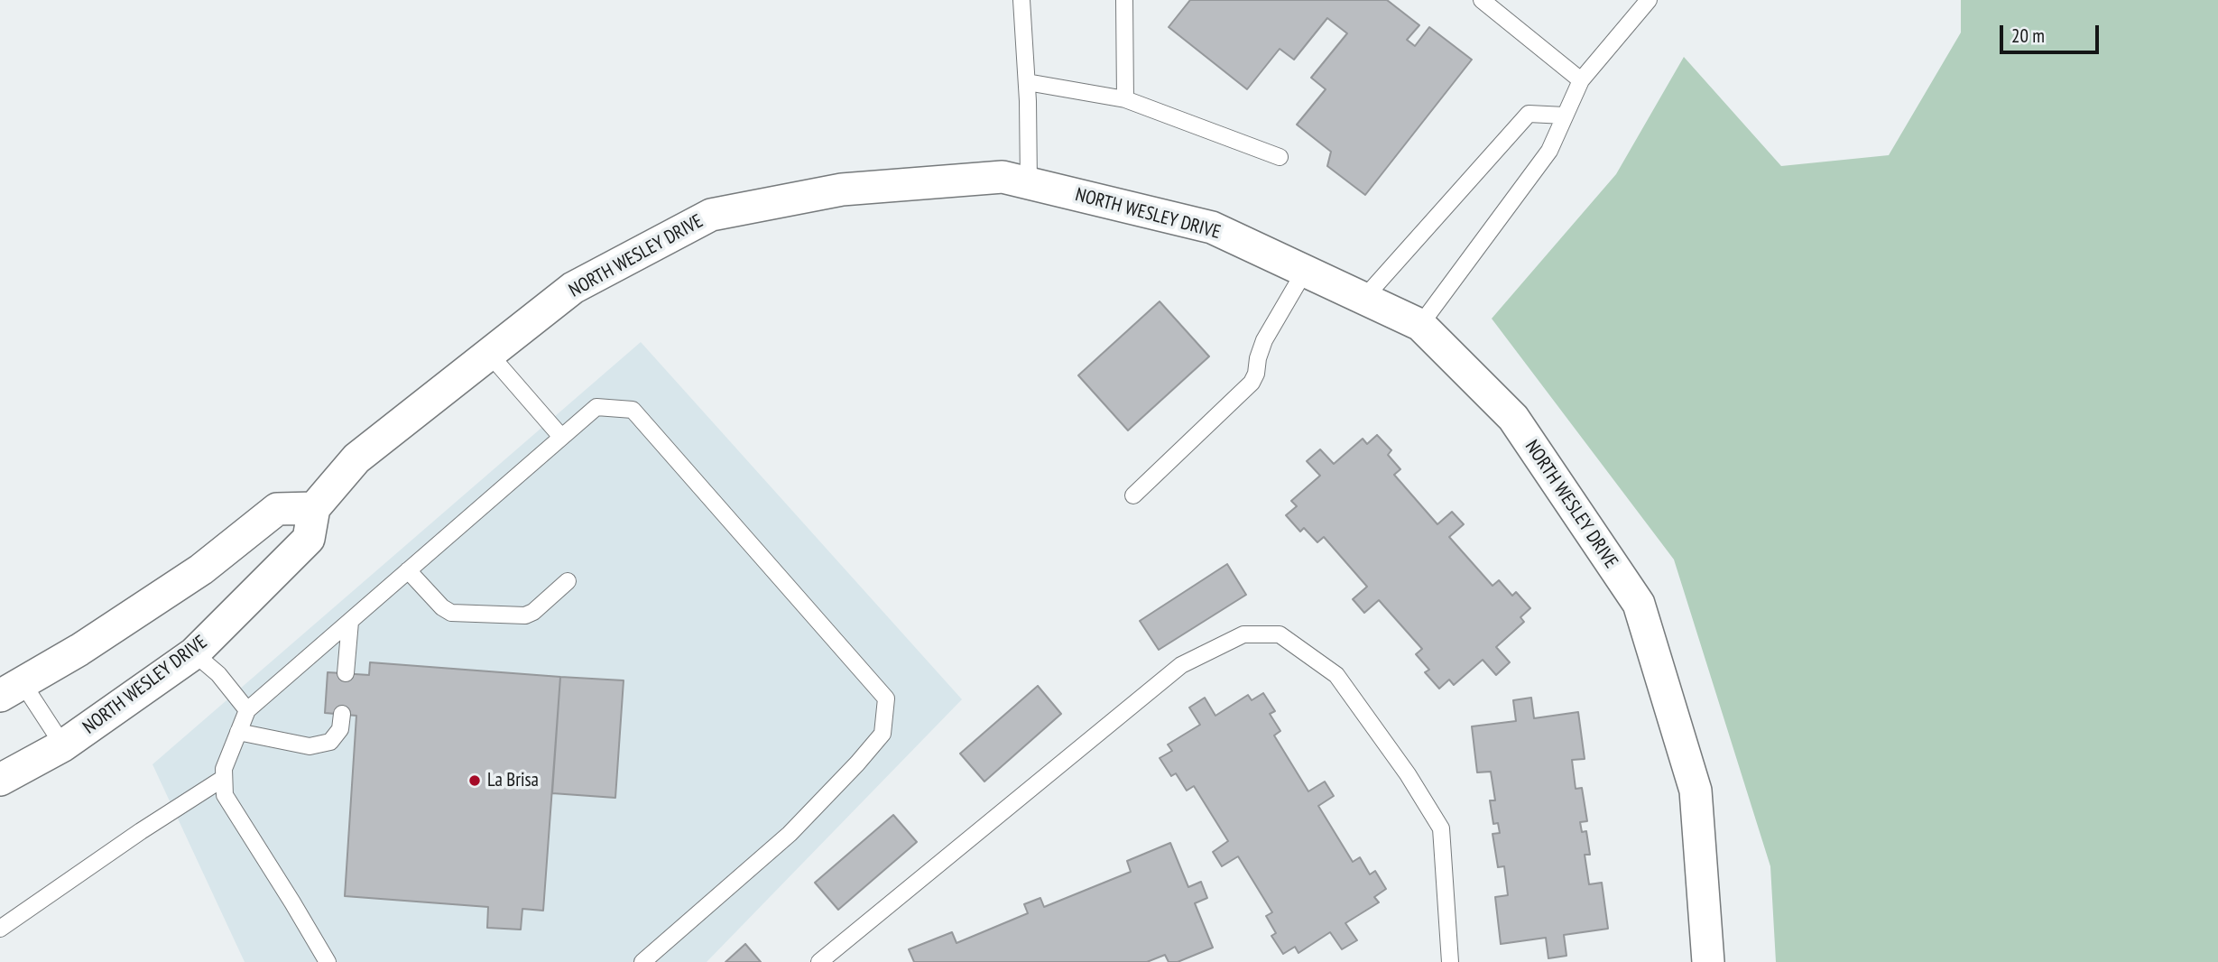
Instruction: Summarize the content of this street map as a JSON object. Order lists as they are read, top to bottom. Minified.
{"streets":{"street":["NORTH WESLEY DRIVE"]},"places":["La Brisa"],"scale_bar":"20 m"}
